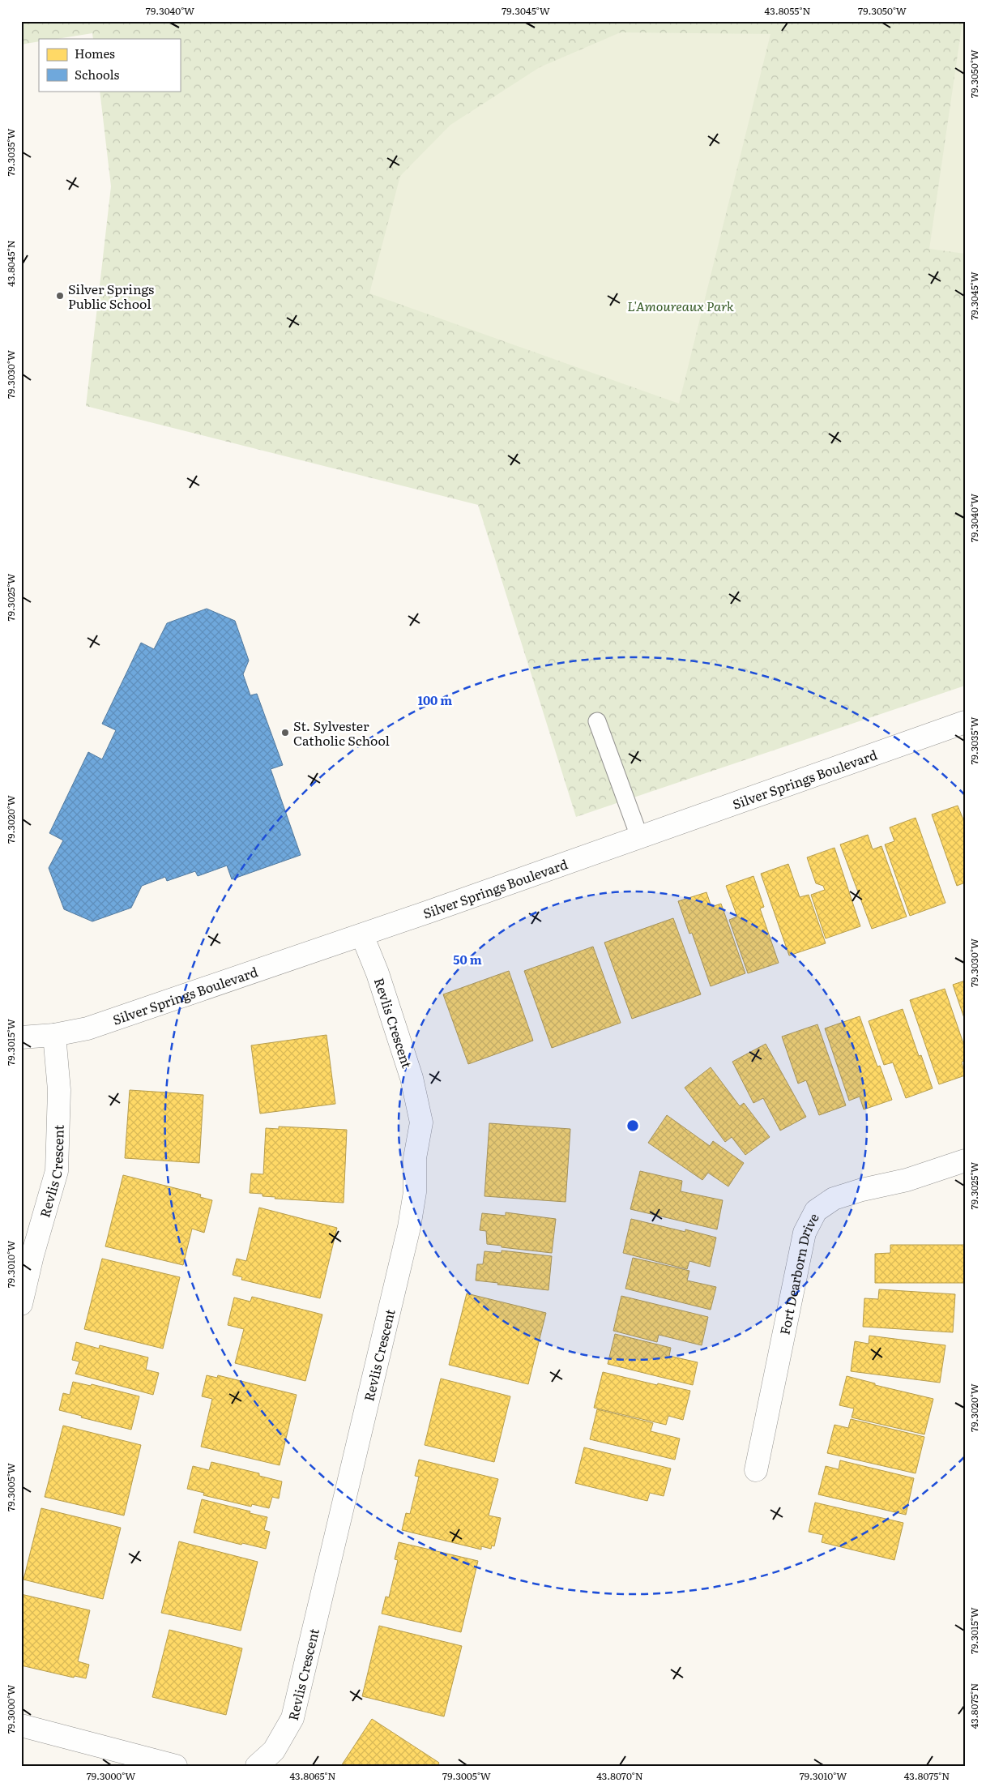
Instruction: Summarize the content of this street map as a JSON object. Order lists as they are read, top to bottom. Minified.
{"streets":{"street":["Silver Springs Boulevard","Revlis Crescent","Fort Dearborn Drive"]},"crossings":[["Silver Springs Boulevard","Revlis Crescent"]],"parks":["L'Amoureaux Park"],"places":["Silver Springs Public School","St. Sylvester Catholic School"],"legend":["Homes","Schools"],"coordinates":["79.3040°W","79.3045°W","43.8055°N","79.3050°W","79.3035°W","43.8045°N","79.3030°W","79.3025°W","79.3020°W","79.3015°W","79.3010°W","79.3005°W","43.8075°N","79.3000°W","43.8065°N","43.8070°N"],"rings":["100 m","50 m"]}
